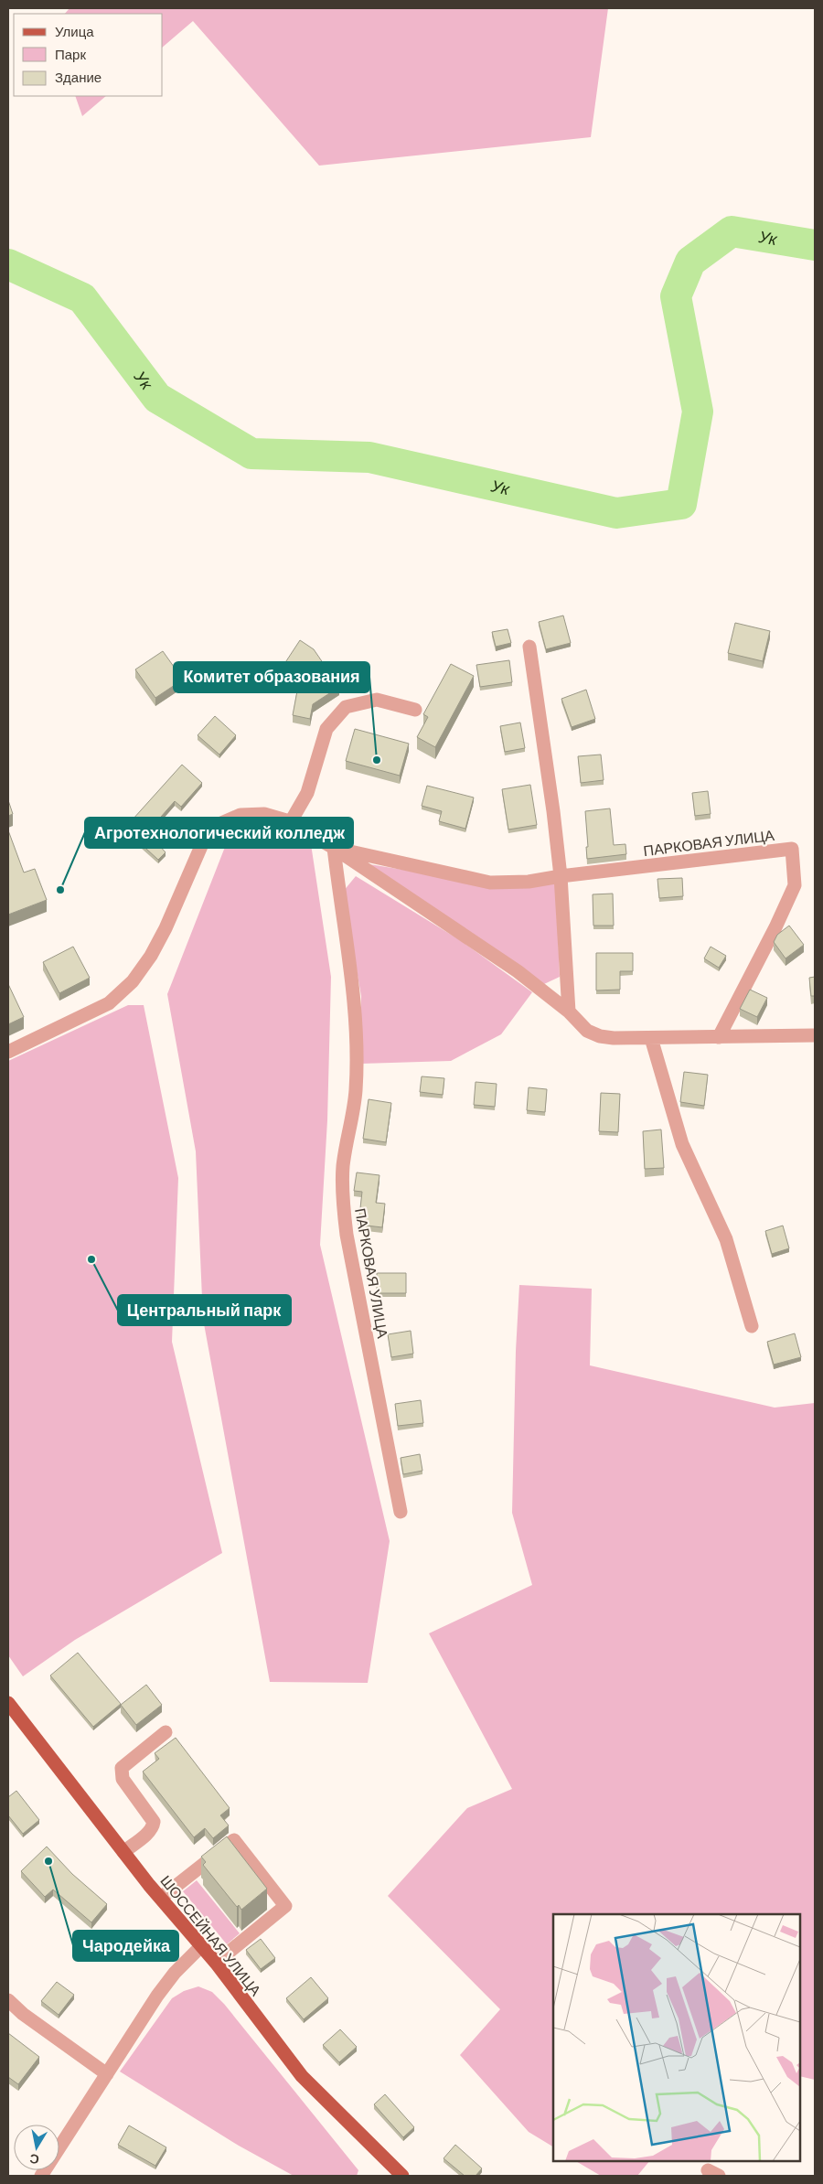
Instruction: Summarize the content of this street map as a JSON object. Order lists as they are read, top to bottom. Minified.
{"streets":{"main road":["ШОССЕЙНАЯ УЛИЦА"],"street":["ПАРКОВАЯ УЛИЦА"]},"water":["Ук"],"places":["Комитет образования","Агротехнологический колледж","Центральный парк","Чародейка"],"legend":["Улица","Парк","Здание"],"north":"bottom"}
